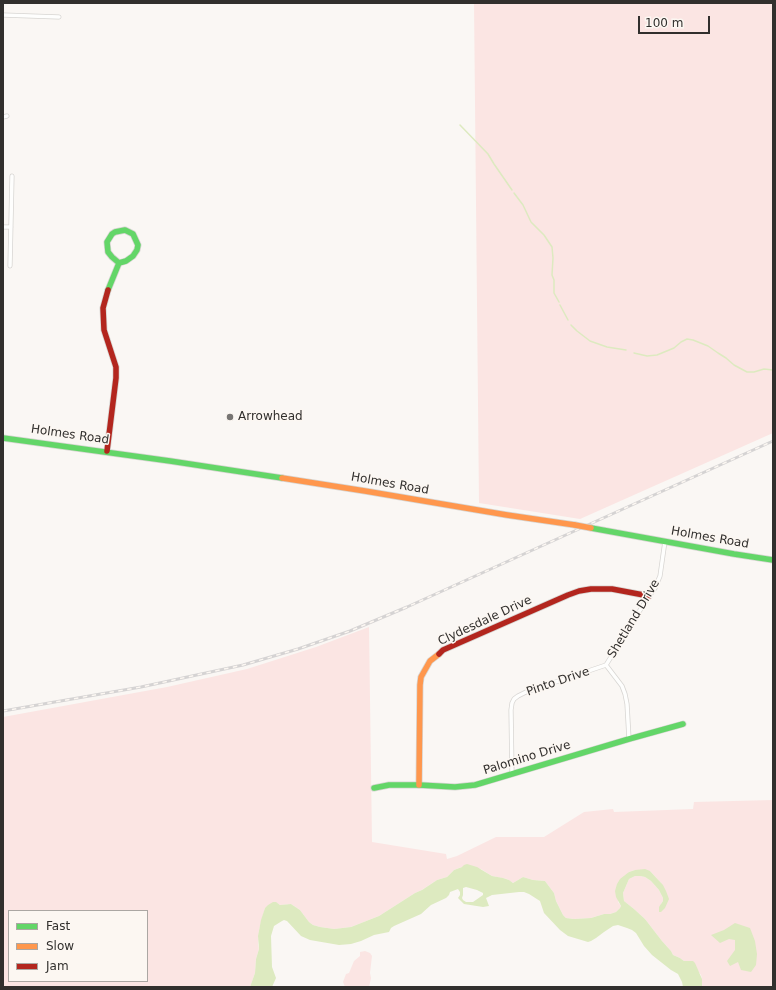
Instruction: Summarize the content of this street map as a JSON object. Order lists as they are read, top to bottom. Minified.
{"streets":{"street":["Holmes Road","Shetland Drive","Clydesdale Drive","Pinto Drive","Palomino Drive"]},"crossings":[["Holmes Road","Shetland Drive"],["Shetland Drive","Clydesdale Drive"],["Shetland Drive","Pinto Drive"],["Shetland Drive","Palomino Drive"],["Clydesdale Drive","Palomino Drive"],["Pinto Drive","Palomino Drive"]],"places":["Arrowhead"],"legend":["Fast","Slow","Jam"],"scale_bar":"100 m"}
